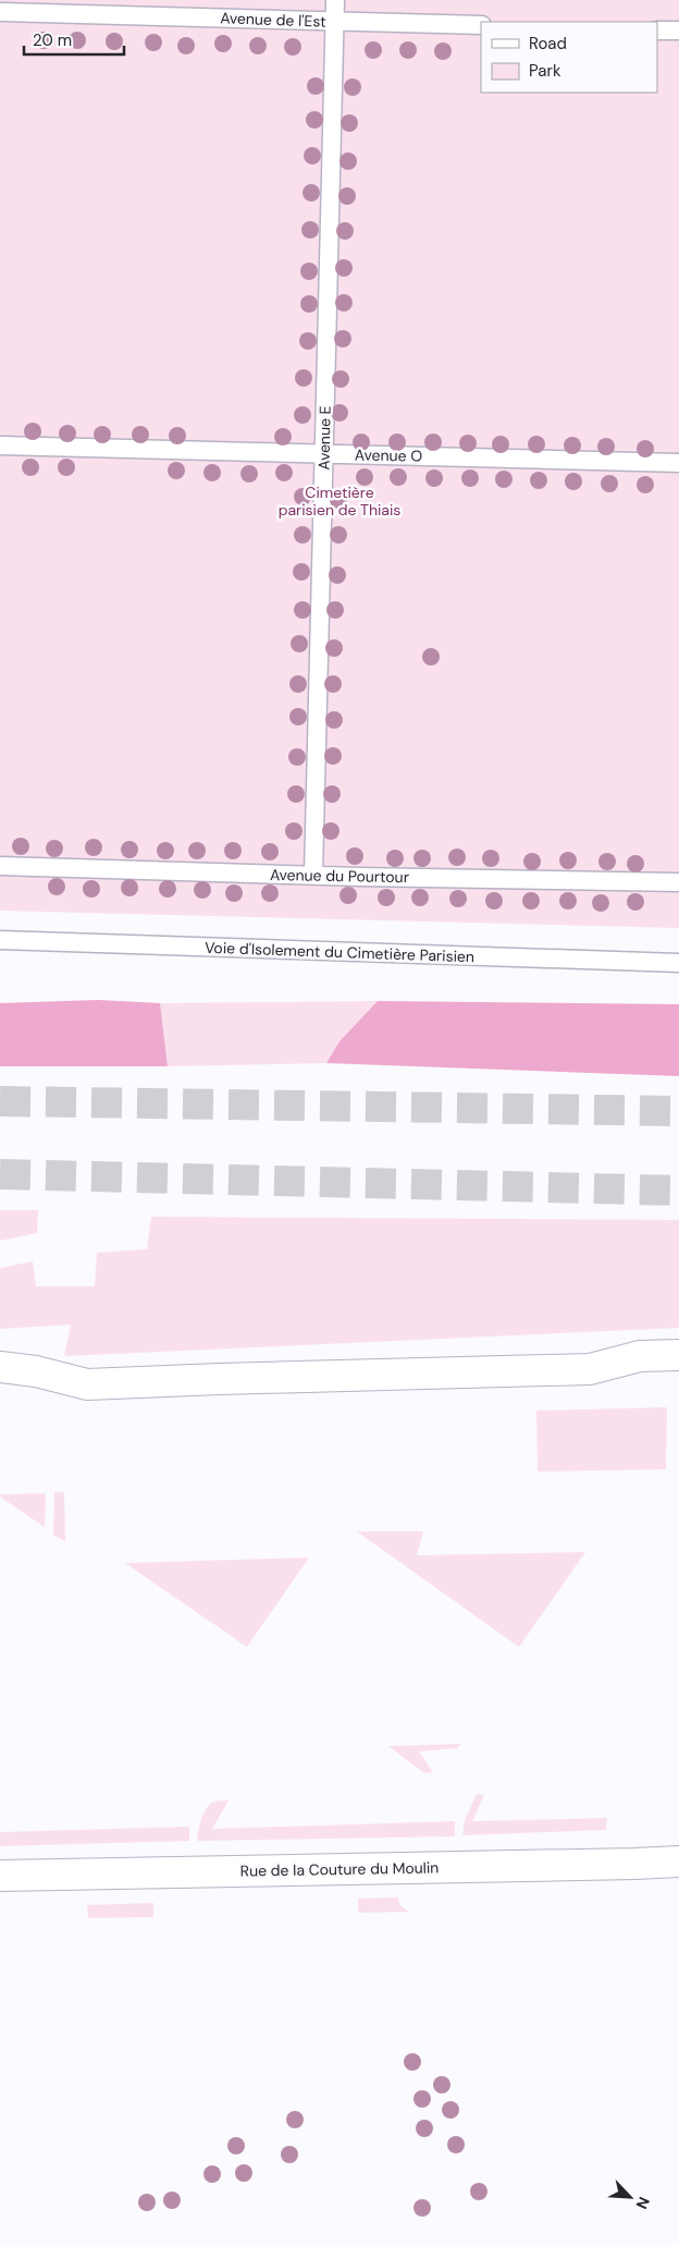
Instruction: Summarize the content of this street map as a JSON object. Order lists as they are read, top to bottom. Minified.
{"streets":{"street":["Rue de la Couture du Moulin"],"lane":["Avenue de l'Est","Avenue E","Avenue O","Avenue du Pourtour","Voie d'Isolement du Cimetière Parisien"]},"crossings":[["Avenue de l'Est","Avenue E"],["Avenue E","Avenue O"],["Avenue E","Avenue du Pourtour"]],"parks":["Cimetière parisien de Thiais"],"legend":["Road","Park"],"scale_bar":"20 m","north":"bottom right"}
